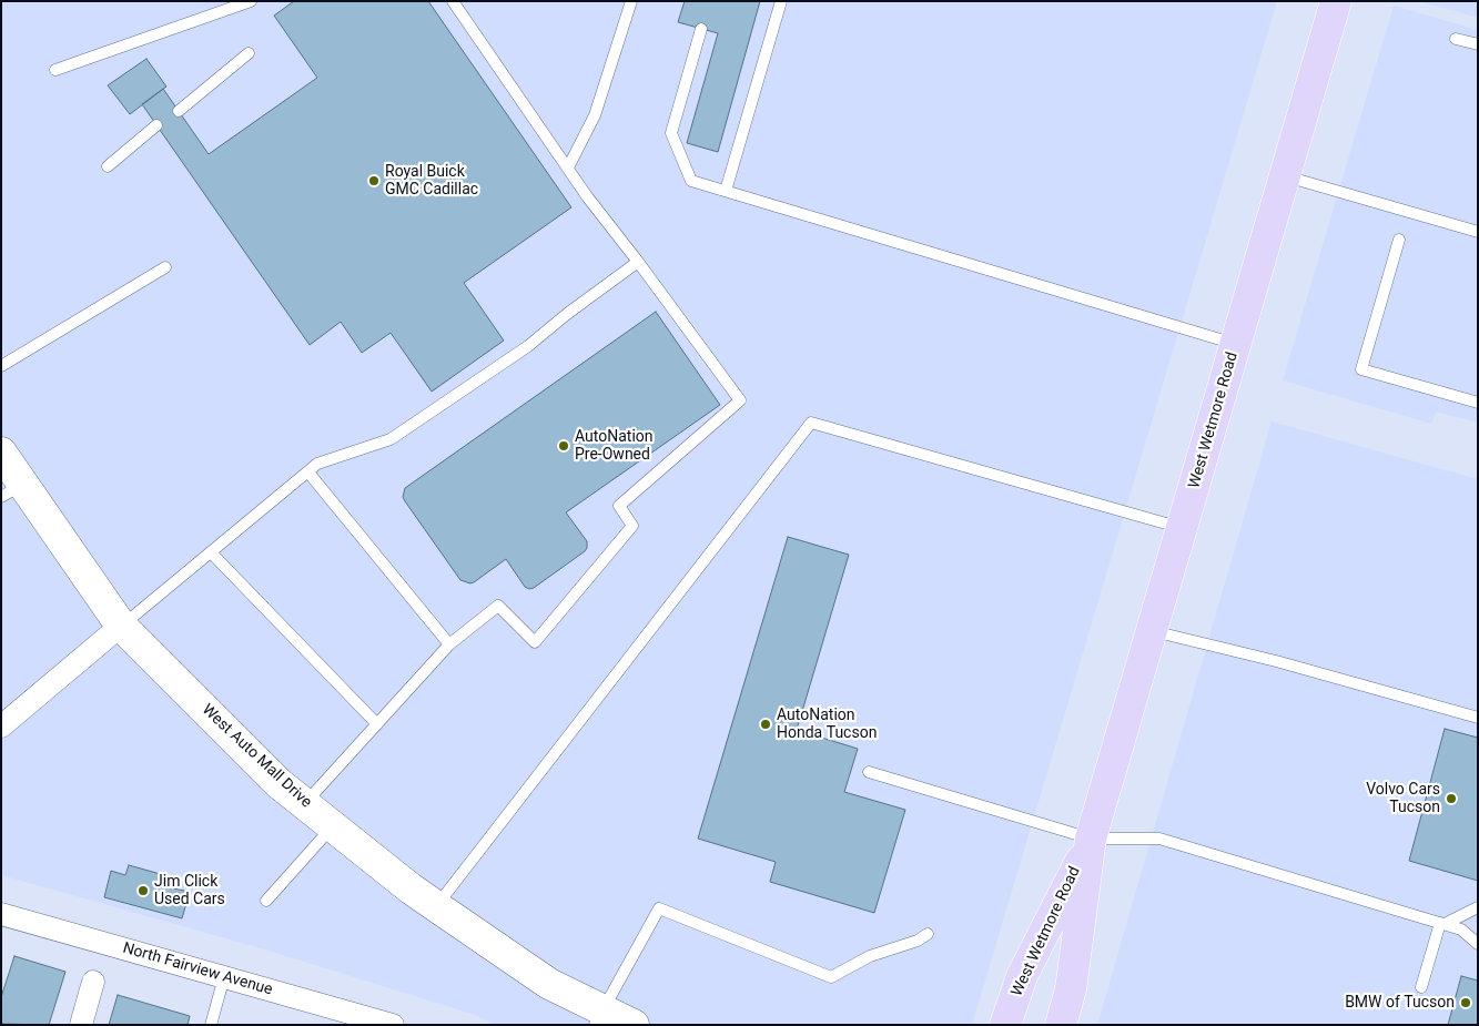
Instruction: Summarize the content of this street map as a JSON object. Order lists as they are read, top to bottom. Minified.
{"streets":{"main road":["West Wetmore Road"],"street":["West Auto Mall Drive","North Fairview Avenue"]},"places":["Royal Buick GMC Cadillac","AutoNation Pre-Owned","AutoNation Honda Tucson","Volvo Cars Tucson","Jim Click Used Cars","BMW of Tucson"]}
